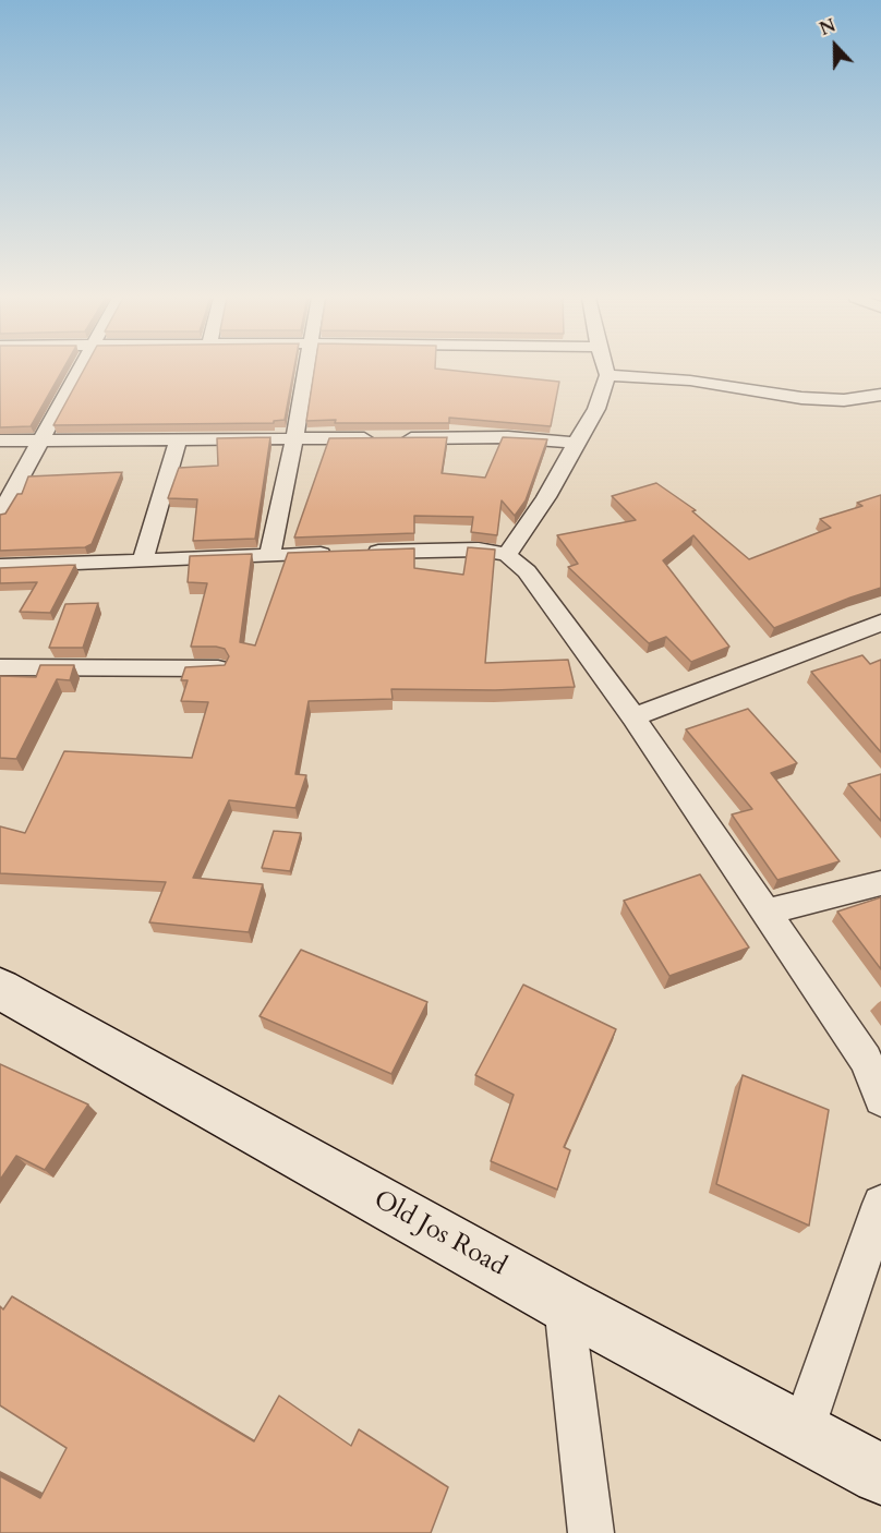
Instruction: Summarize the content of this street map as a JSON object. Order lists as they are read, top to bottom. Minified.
{"streets":{"main road":["Old Jos Road"]},"north":"top"}
